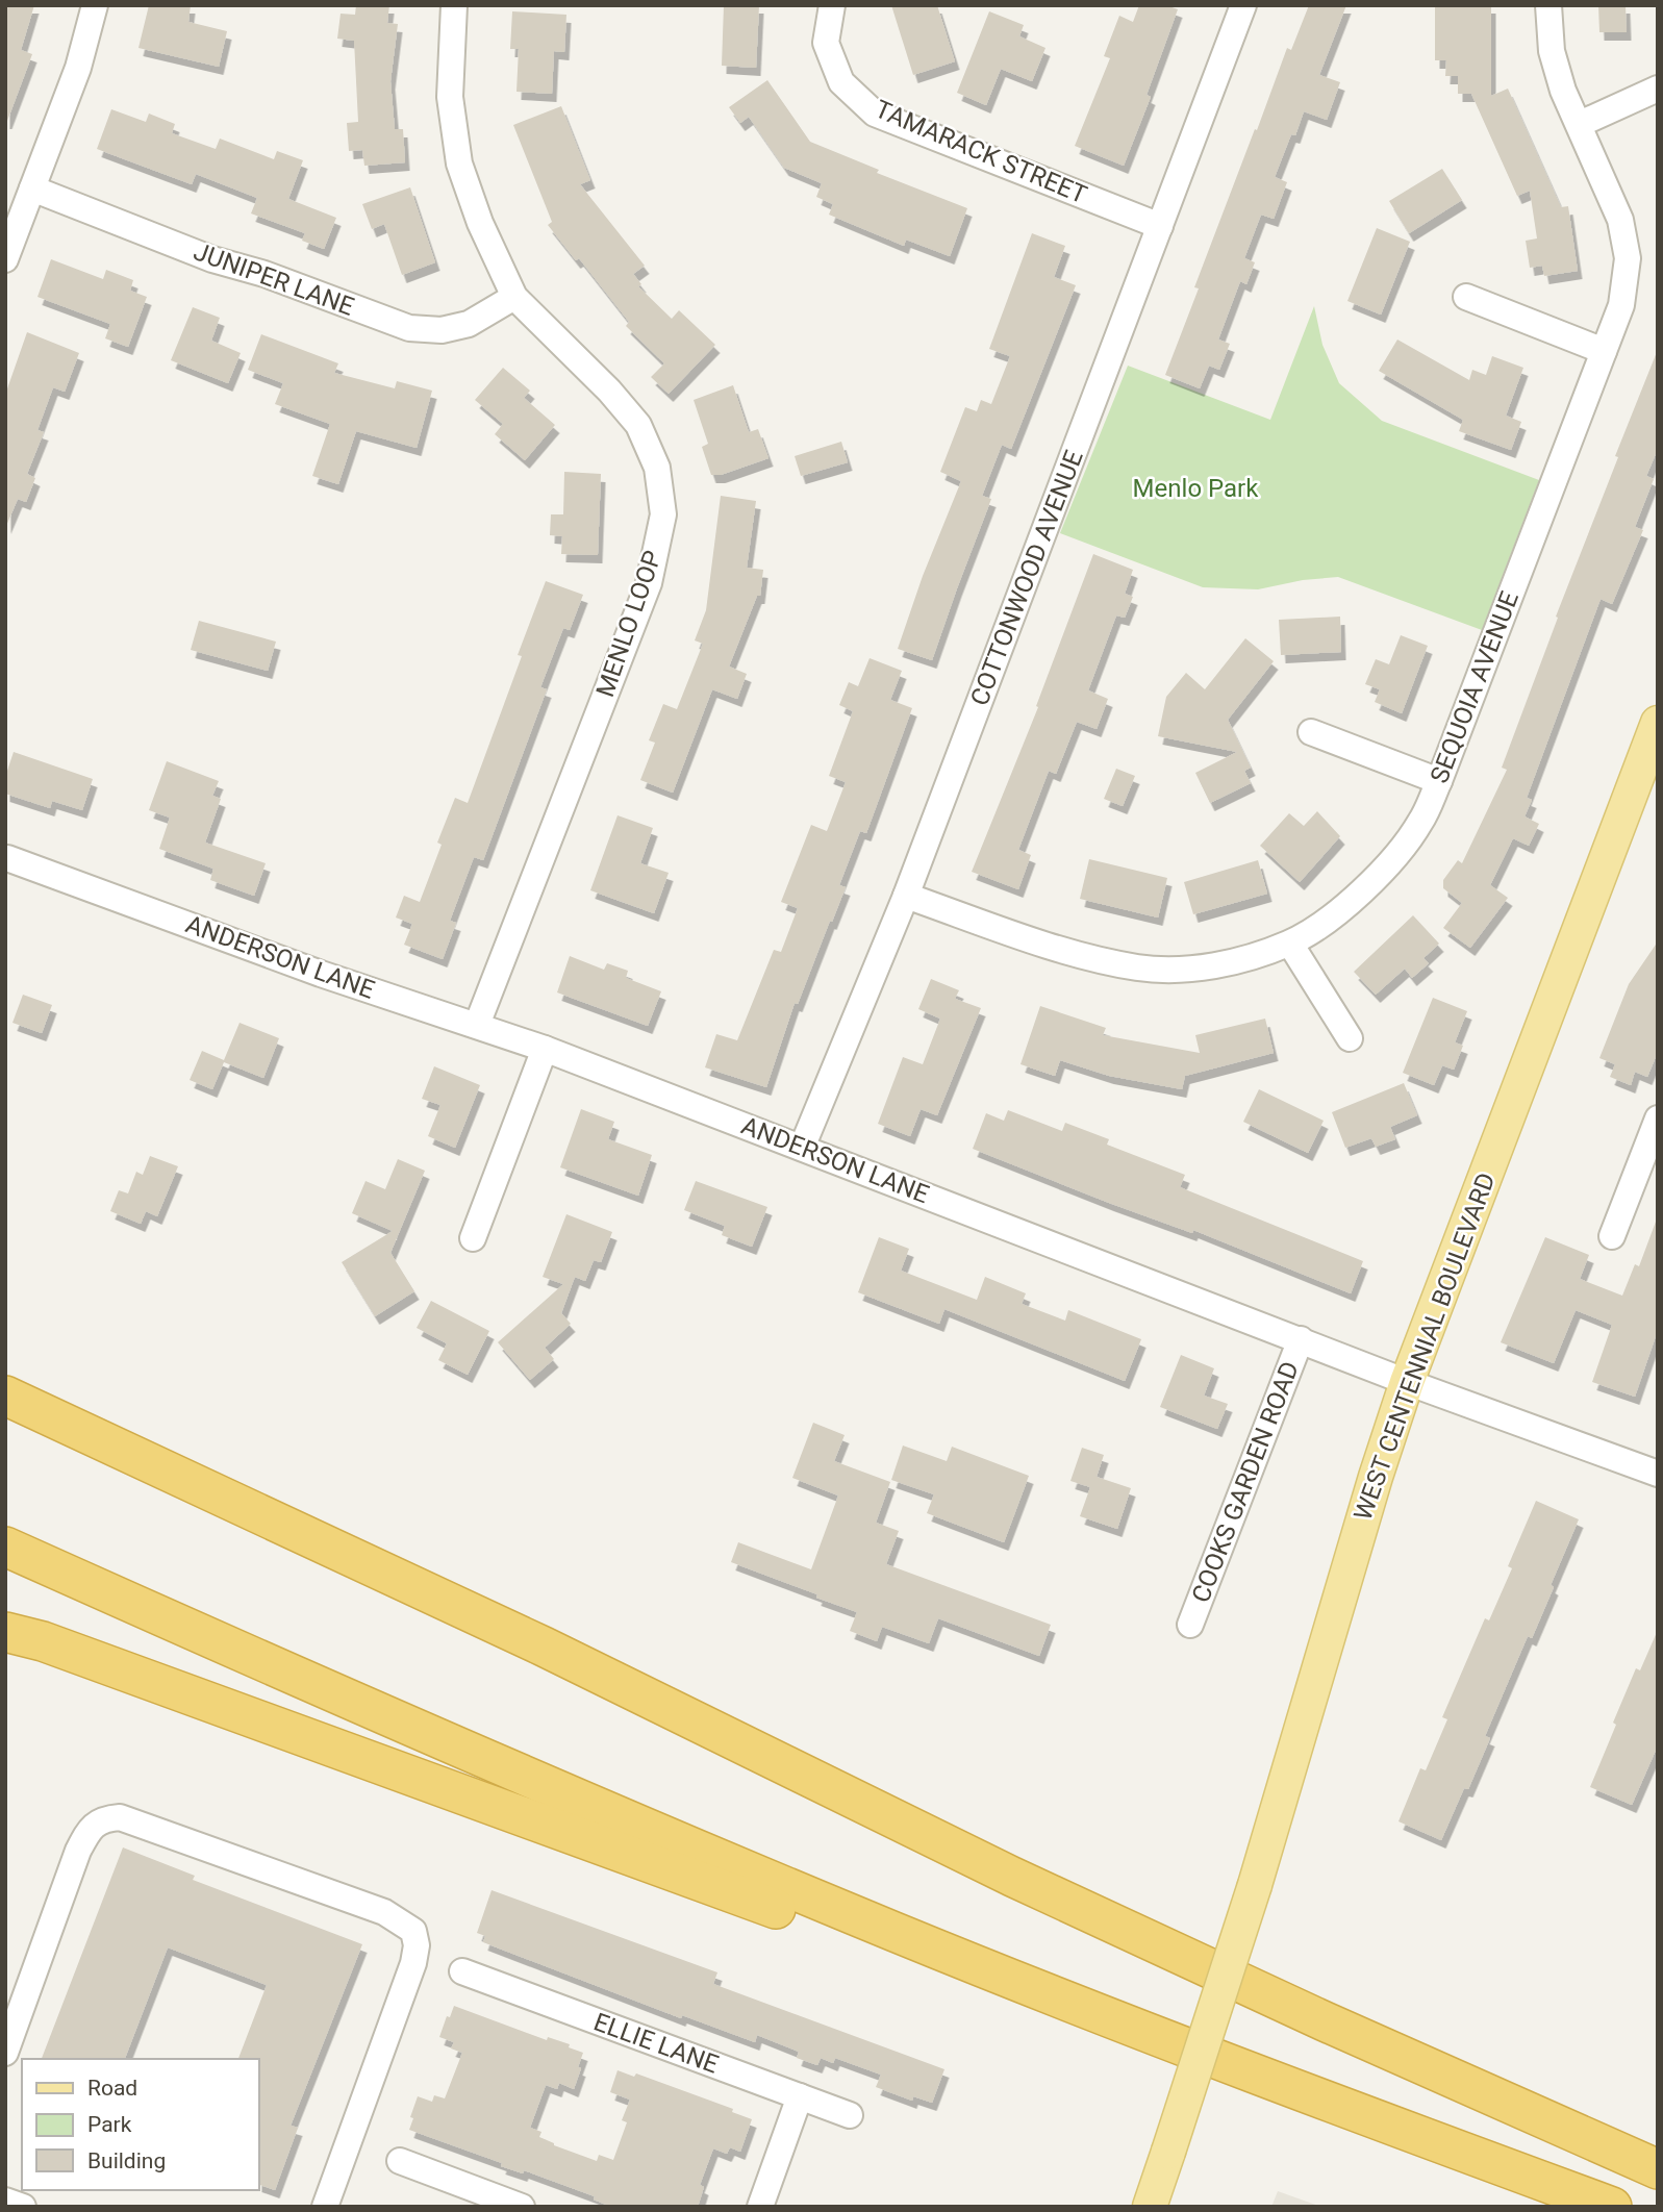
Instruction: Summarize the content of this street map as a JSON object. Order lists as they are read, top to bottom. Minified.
{"streets":{"main road":["WEST CENTENNIAL BOULEVARD"],"street":["TAMARACK STREET","JUNIPER LANE","COTTONWOOD AVENUE","MENLO LOOP","SEQUOIA AVENUE","ANDERSON LANE","COOKS GARDEN ROAD","ELLIE LANE"]},"crossings":[["TAMARACK STREET","COTTONWOOD AVENUE"],["JUNIPER LANE","MENLO LOOP"],["COTTONWOOD AVENUE","SEQUOIA AVENUE"],["COTTONWOOD AVENUE","ANDERSON LANE"],["MENLO LOOP","ANDERSON LANE"],["ANDERSON LANE","WEST CENTENNIAL BOULEVARD"],["ANDERSON LANE","COOKS GARDEN ROAD"]],"parks":["Menlo Park"],"legend":["Road","Park","Building"]}
